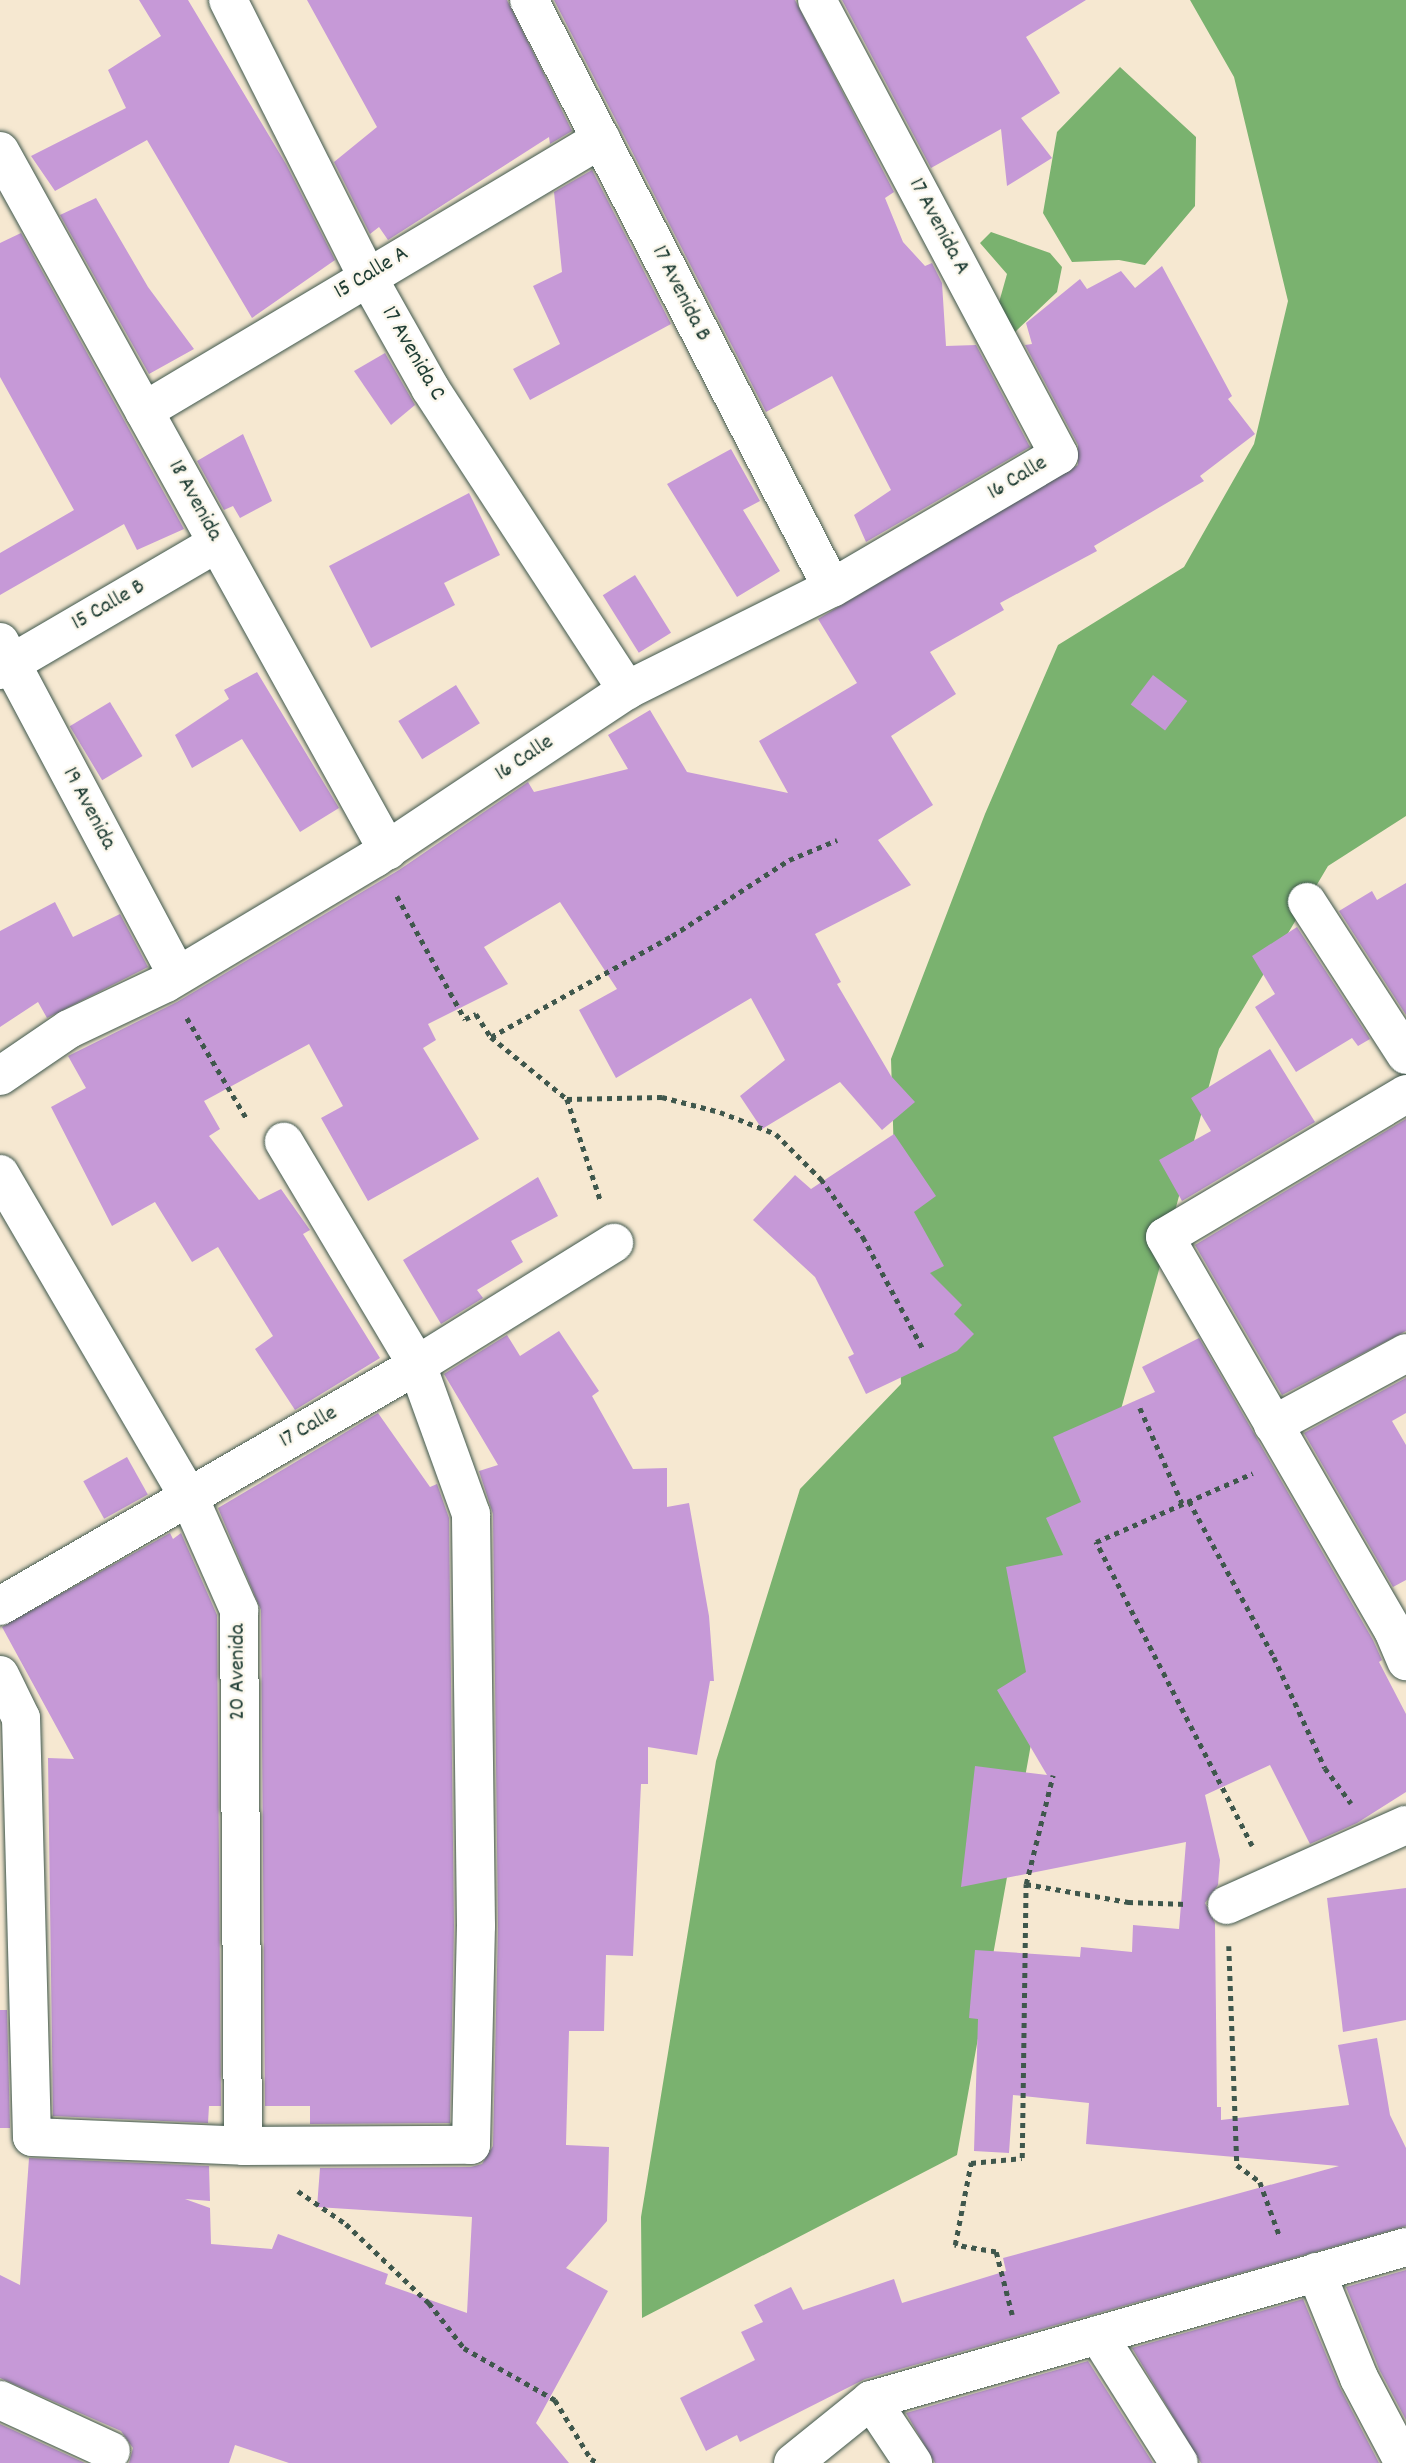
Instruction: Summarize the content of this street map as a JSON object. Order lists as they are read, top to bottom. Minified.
{"streets":{"street":["17 Avenida A","15 Calle A","17 Avenida B","17 Avenida C","16 Calle","18 Avenida","15 Calle B","19 Avenida","17 Calle","20 Avenida"]},"crossings":[["17 Avenida A","16 Calle"],["15 Calle A","17 Avenida B"],["15 Calle A","17 Avenida C"],["15 Calle A","18 Avenida"],["17 Avenida B","16 Calle"],["17 Avenida C","16 Calle"],["16 Calle","18 Avenida"],["16 Calle","19 Avenida"],["18 Avenida","15 Calle B"],["15 Calle B","19 Avenida"],["17 Calle","20 Avenida"]]}
